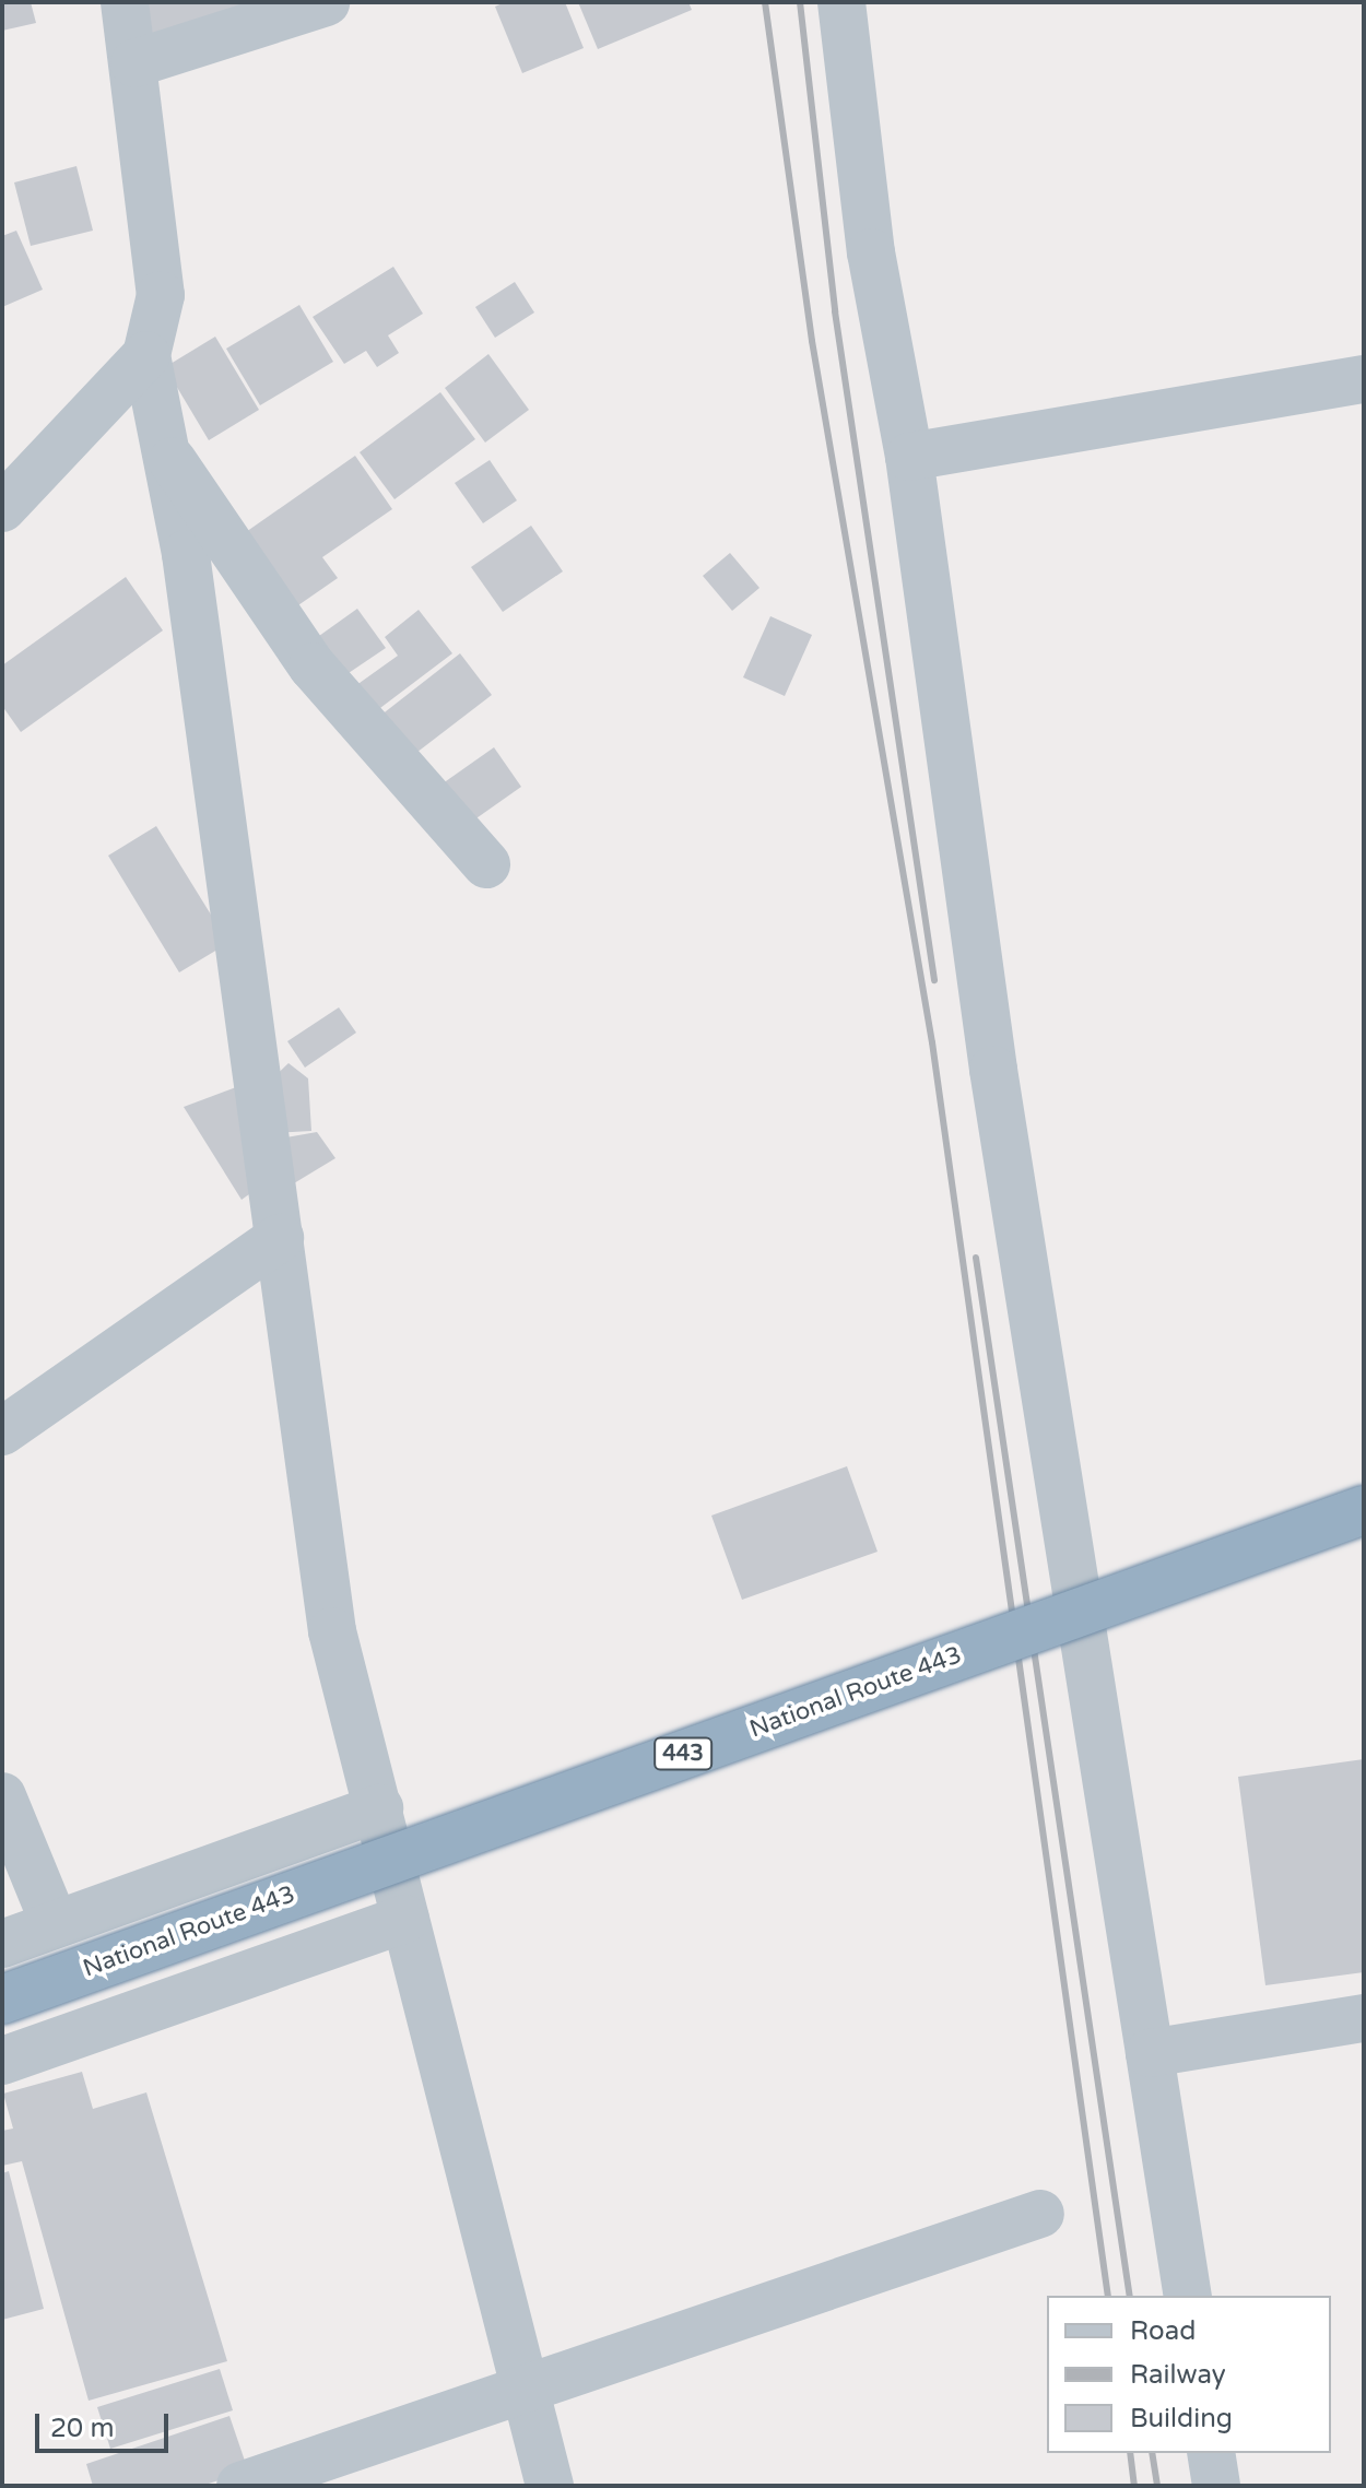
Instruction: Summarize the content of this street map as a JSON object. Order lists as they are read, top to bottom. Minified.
{"streets":{"highway":["National Route 443","443"]},"legend":["Road","Railway","Building"],"scale_bar":"20 m"}
